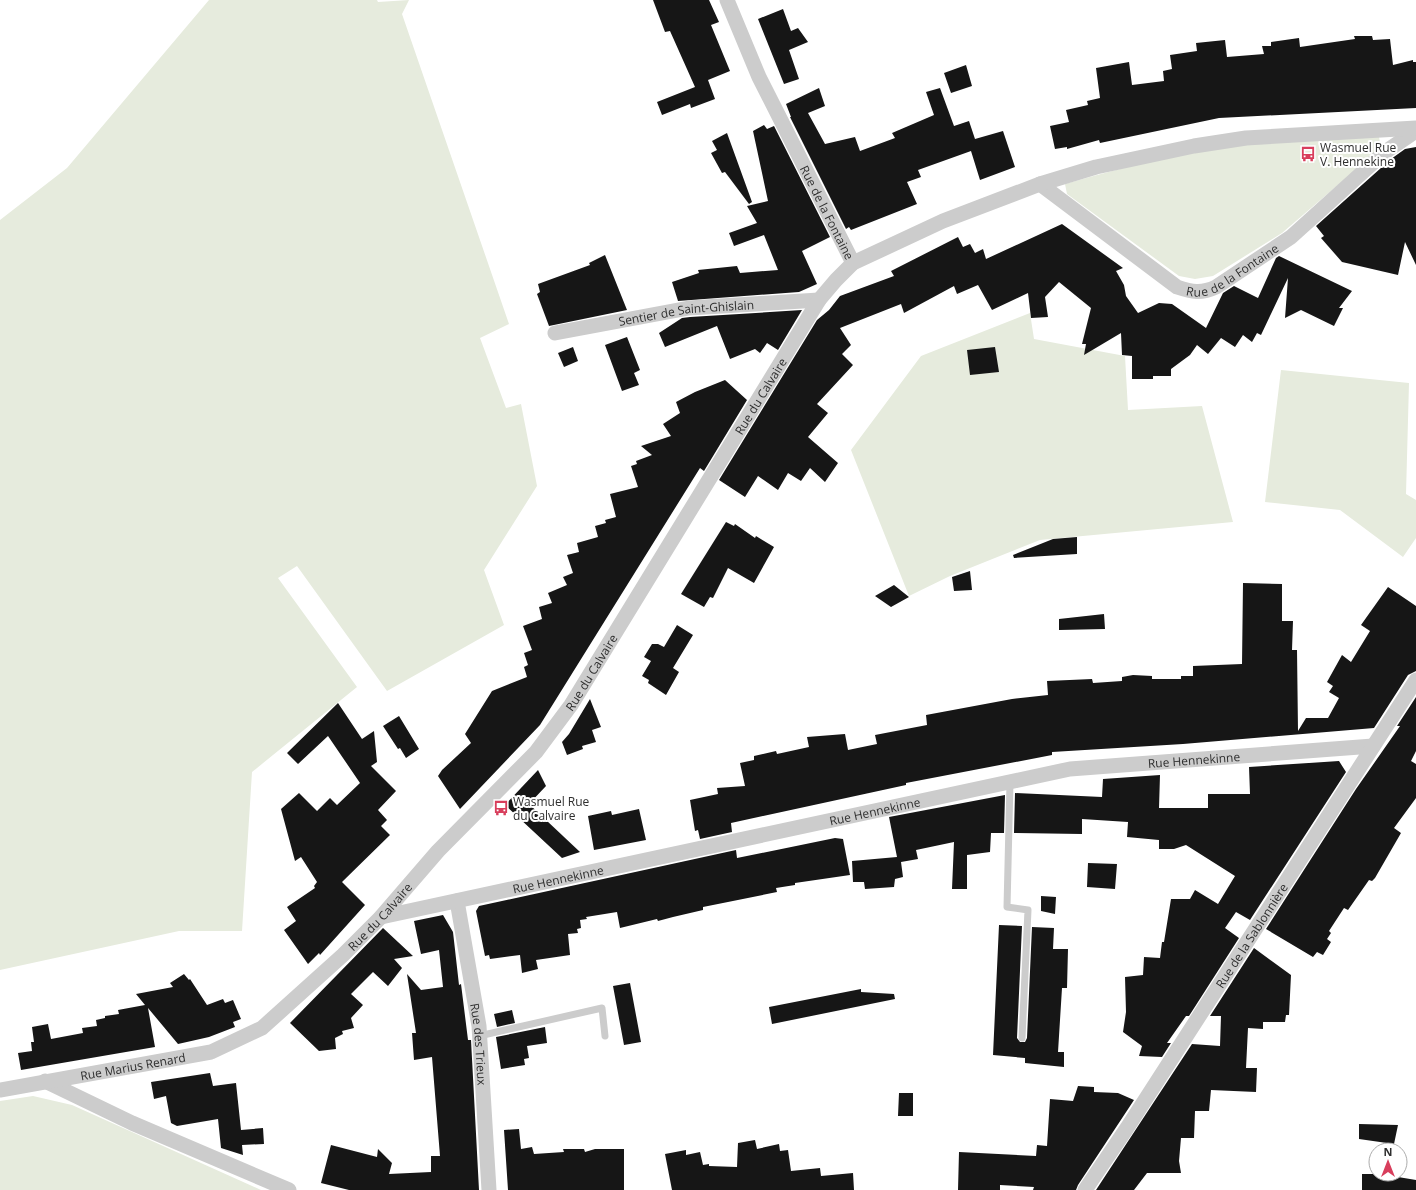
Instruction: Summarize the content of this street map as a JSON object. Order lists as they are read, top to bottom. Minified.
{"streets":{"street":["Rue de la Fontaine","Sentier de Saint-Ghislain","Rue du Calvaire","Rue Hennekinne","Rue de la Sablonnière","Rue des Trieux","Rue Marius Renard"]},"crossings":[["Rue de la Fontaine","Rue du Calvaire"],["Sentier de Saint-Ghislain","Rue du Calvaire"],["Rue du Calvaire","Rue Hennekinne"],["Rue du Calvaire","Rue Marius Renard"],["Rue Hennekinne","Rue de la Sablonnière"],["Rue Hennekinne","Rue des Trieux"]],"places":{"bus stop":["Wasmuel Rue V. Hennekine","Wasmuel Rue du Calvaire"]},"north":"top"}
